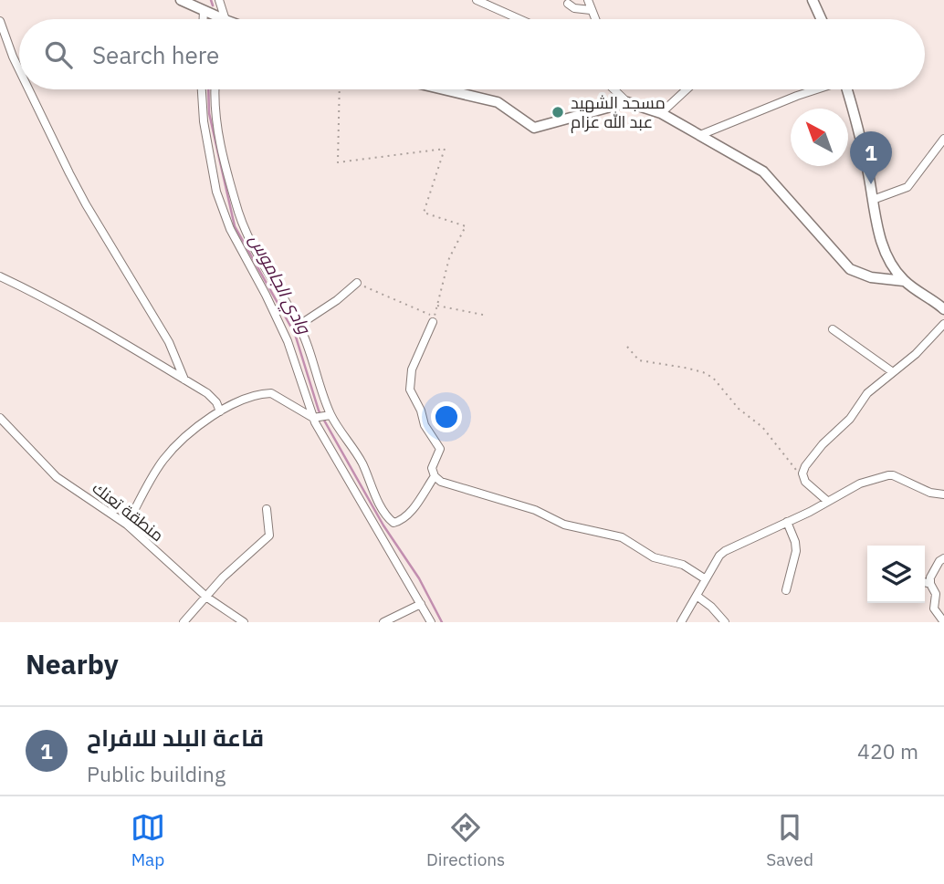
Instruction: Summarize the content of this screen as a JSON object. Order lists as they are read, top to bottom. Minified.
{"streets":{"street":["منطقة تعنك"]},"water":["وادي الجاموس"],"places":["مسجد الشهيد عبد الله عزام"],"north":"top left","page":{"search":"Search here","pins":"1","heading":"Nearby","list":[{"mark":"1","name":"قاعة البلد للافراح","note":"Public building","value":"420 m"}],"nav":["Map","Directions","Saved"]}}
